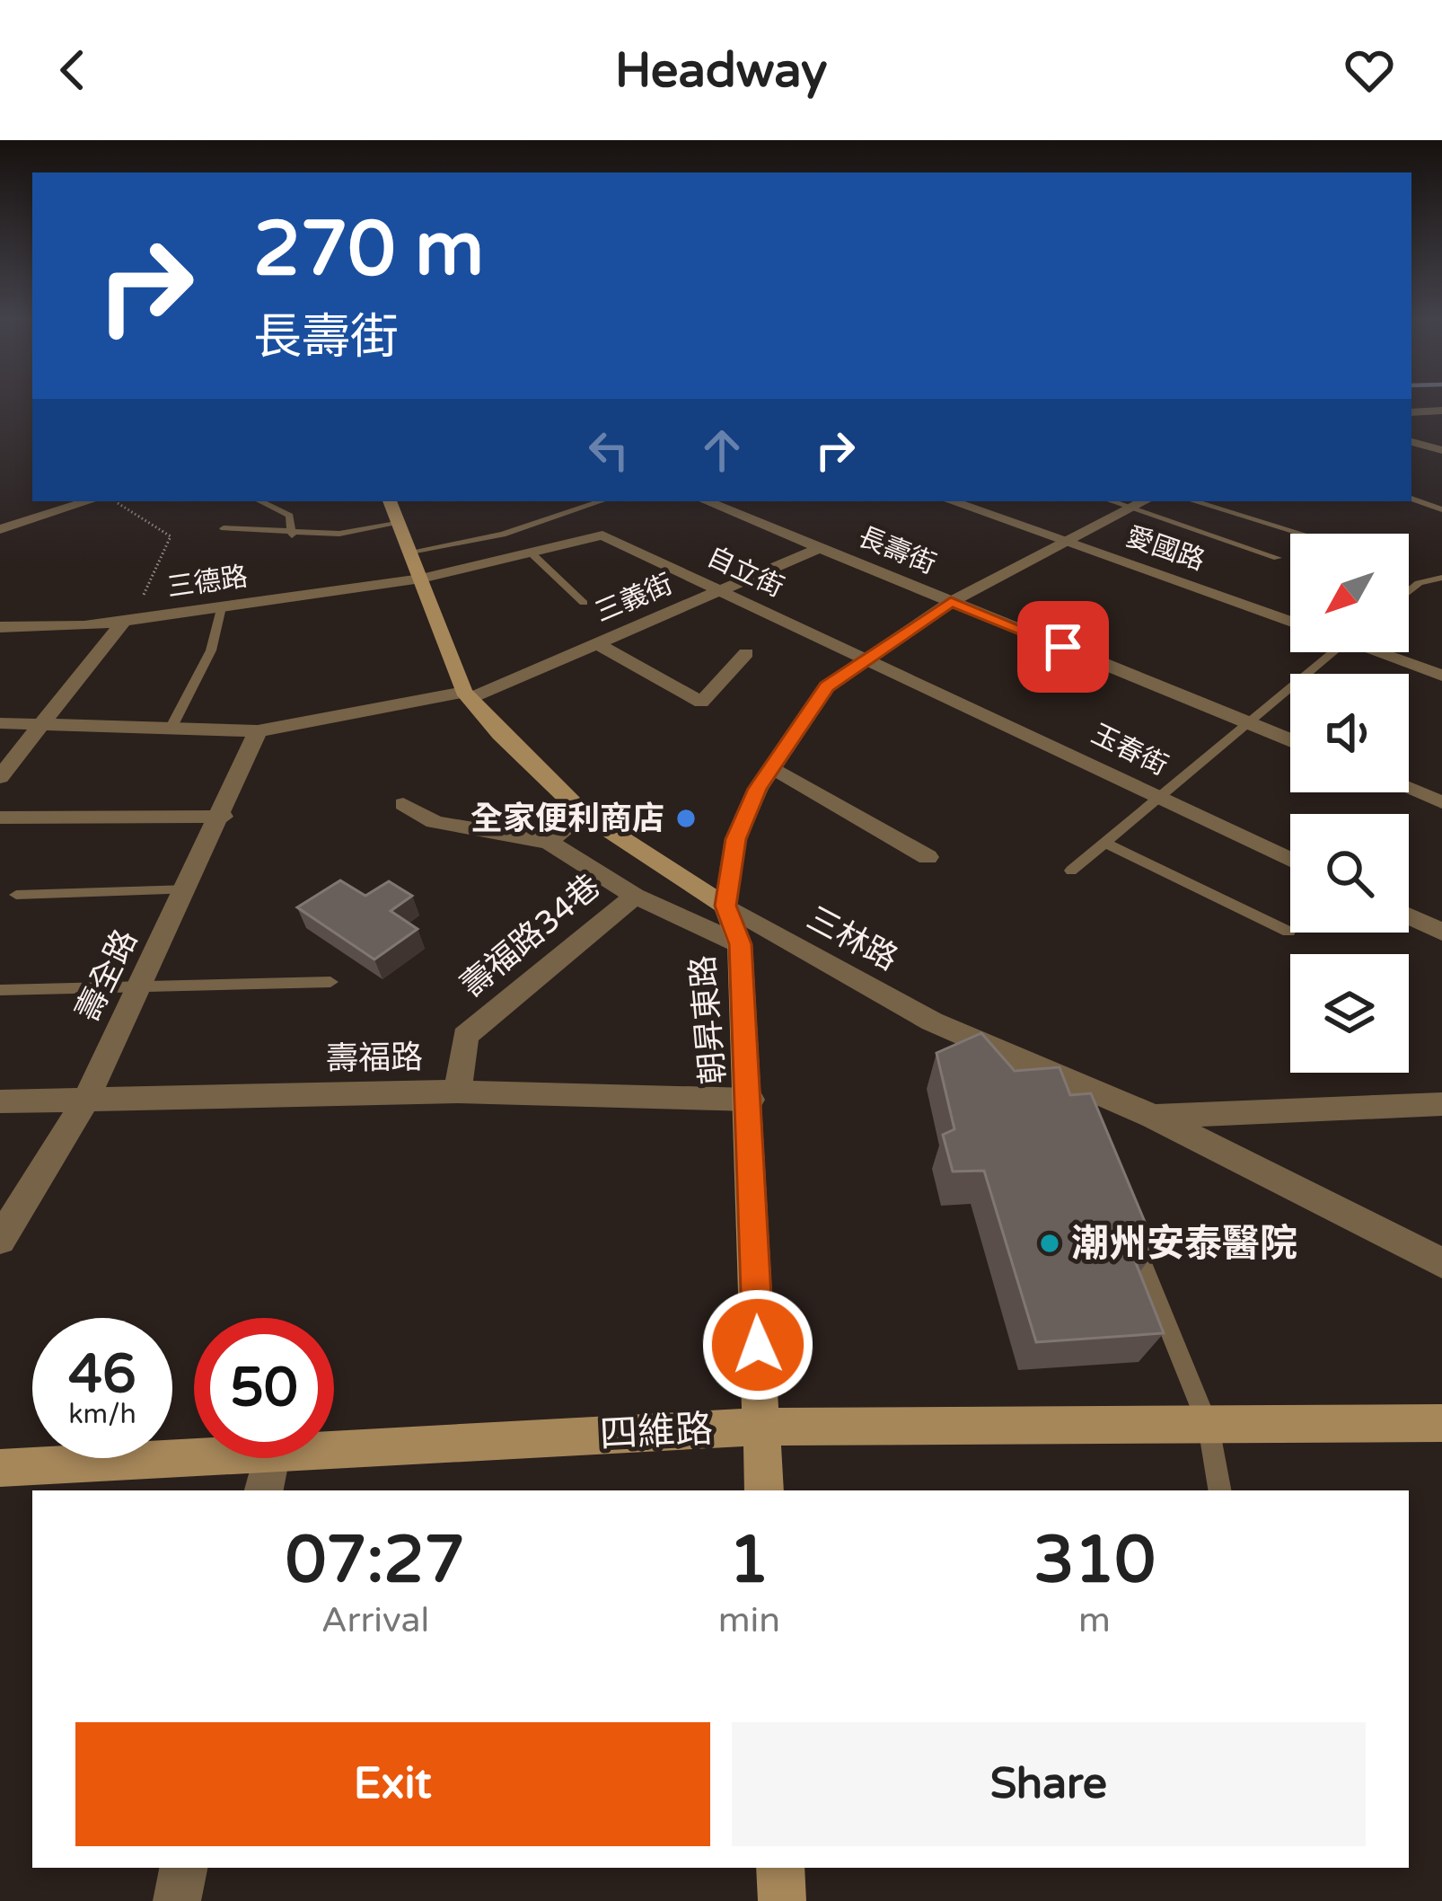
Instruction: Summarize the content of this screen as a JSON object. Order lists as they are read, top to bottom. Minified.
{"streets":{"main road":["三林路","朝昇東路","四維路"],"street":["愛國路","長壽街","自立街","三德路","三義街","玉春街","壽福路34巷","壽全路","壽福路"]},"crossings":[["愛國路","朝昇東路"],["長壽街","三義街"],["長壽街","朝昇東路"],["自立街","三德路"],["自立街","三義街"],["自立街","玉春街"],["自立街","朝昇東路"],["三德路","三林路"],["三義街","三林路"],["玉春街","朝昇東路"],["壽福路34巷","壽福路"],["三林路","朝昇東路"],["壽全路","壽福路"],["朝昇東路","壽福路"],["朝昇東路","四維路"]],"places":["全家便利商店","潮州安泰醫院"],"north":"bottom left","page":{"header":"Headway","turn":["270 m","長壽街"],"speed":"46 km/h","limit":"50","eta":["07:27","Arrival","1","min","310","m"],"buttons":["Exit","Share"]}}
